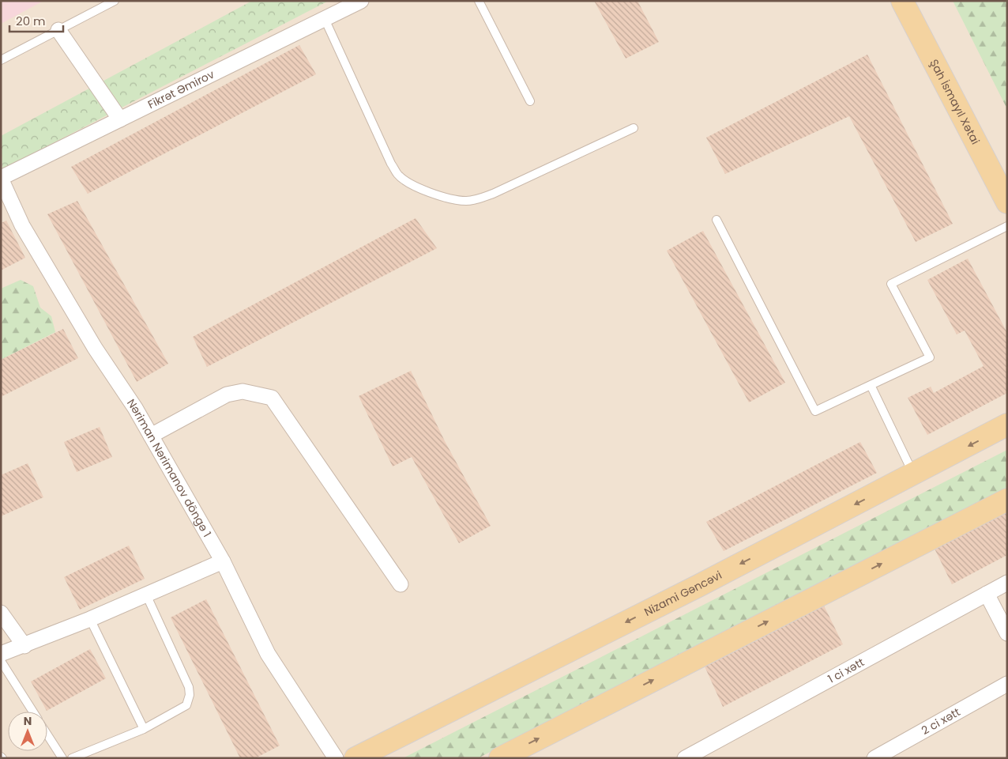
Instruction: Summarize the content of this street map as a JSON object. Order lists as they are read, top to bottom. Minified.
{"streets":{"main road":["Şah İsmayıl Xətai","Nizami Gəncəvi"],"street":["Fikrət Əmirov","Nəriman Nərimanov döngə 1","1 ci xətt","2 ci xətt"]},"crossings":[["Fikrət Əmirov","Nəriman Nərimanov döngə 1"]],"scale_bar":"20 m","north":"top"}
